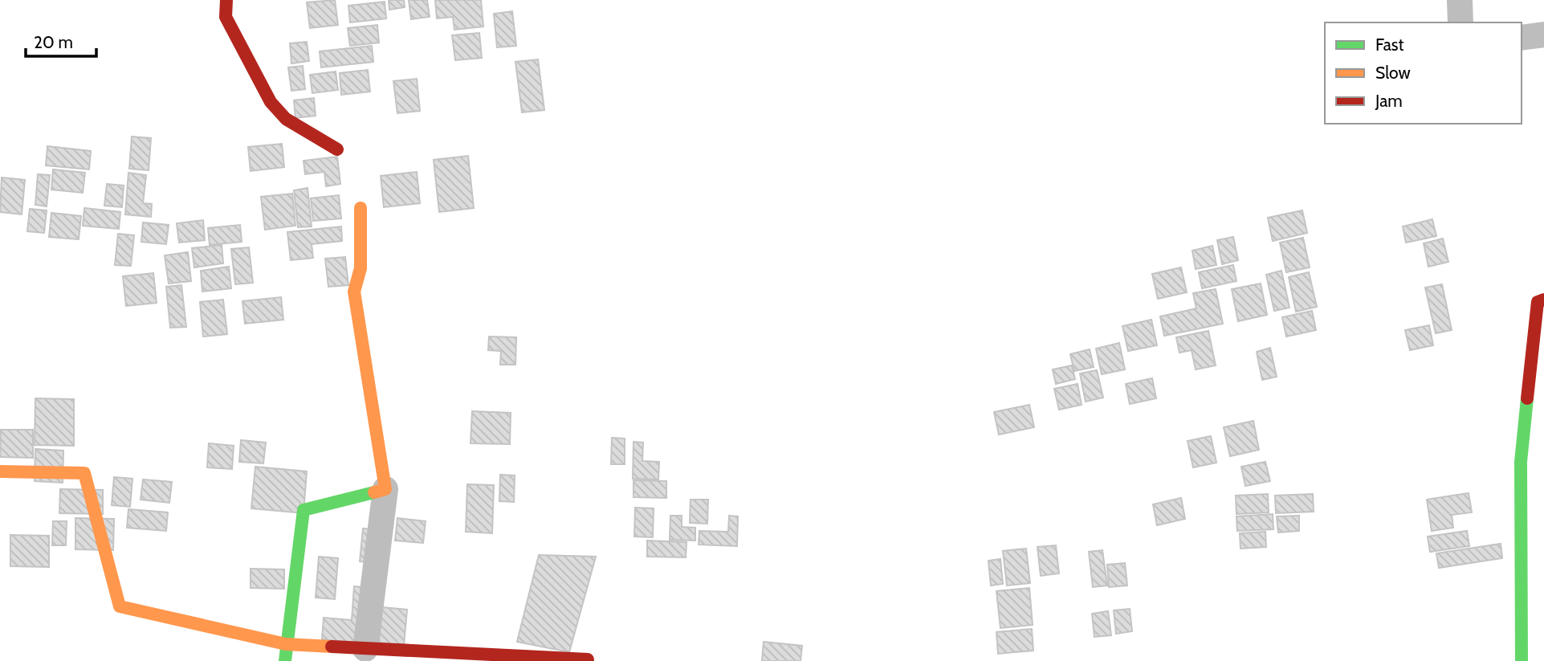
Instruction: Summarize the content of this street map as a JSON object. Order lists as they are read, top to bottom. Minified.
{"legend":["Fast","Slow","Jam"],"scale_bar":"20 m"}
